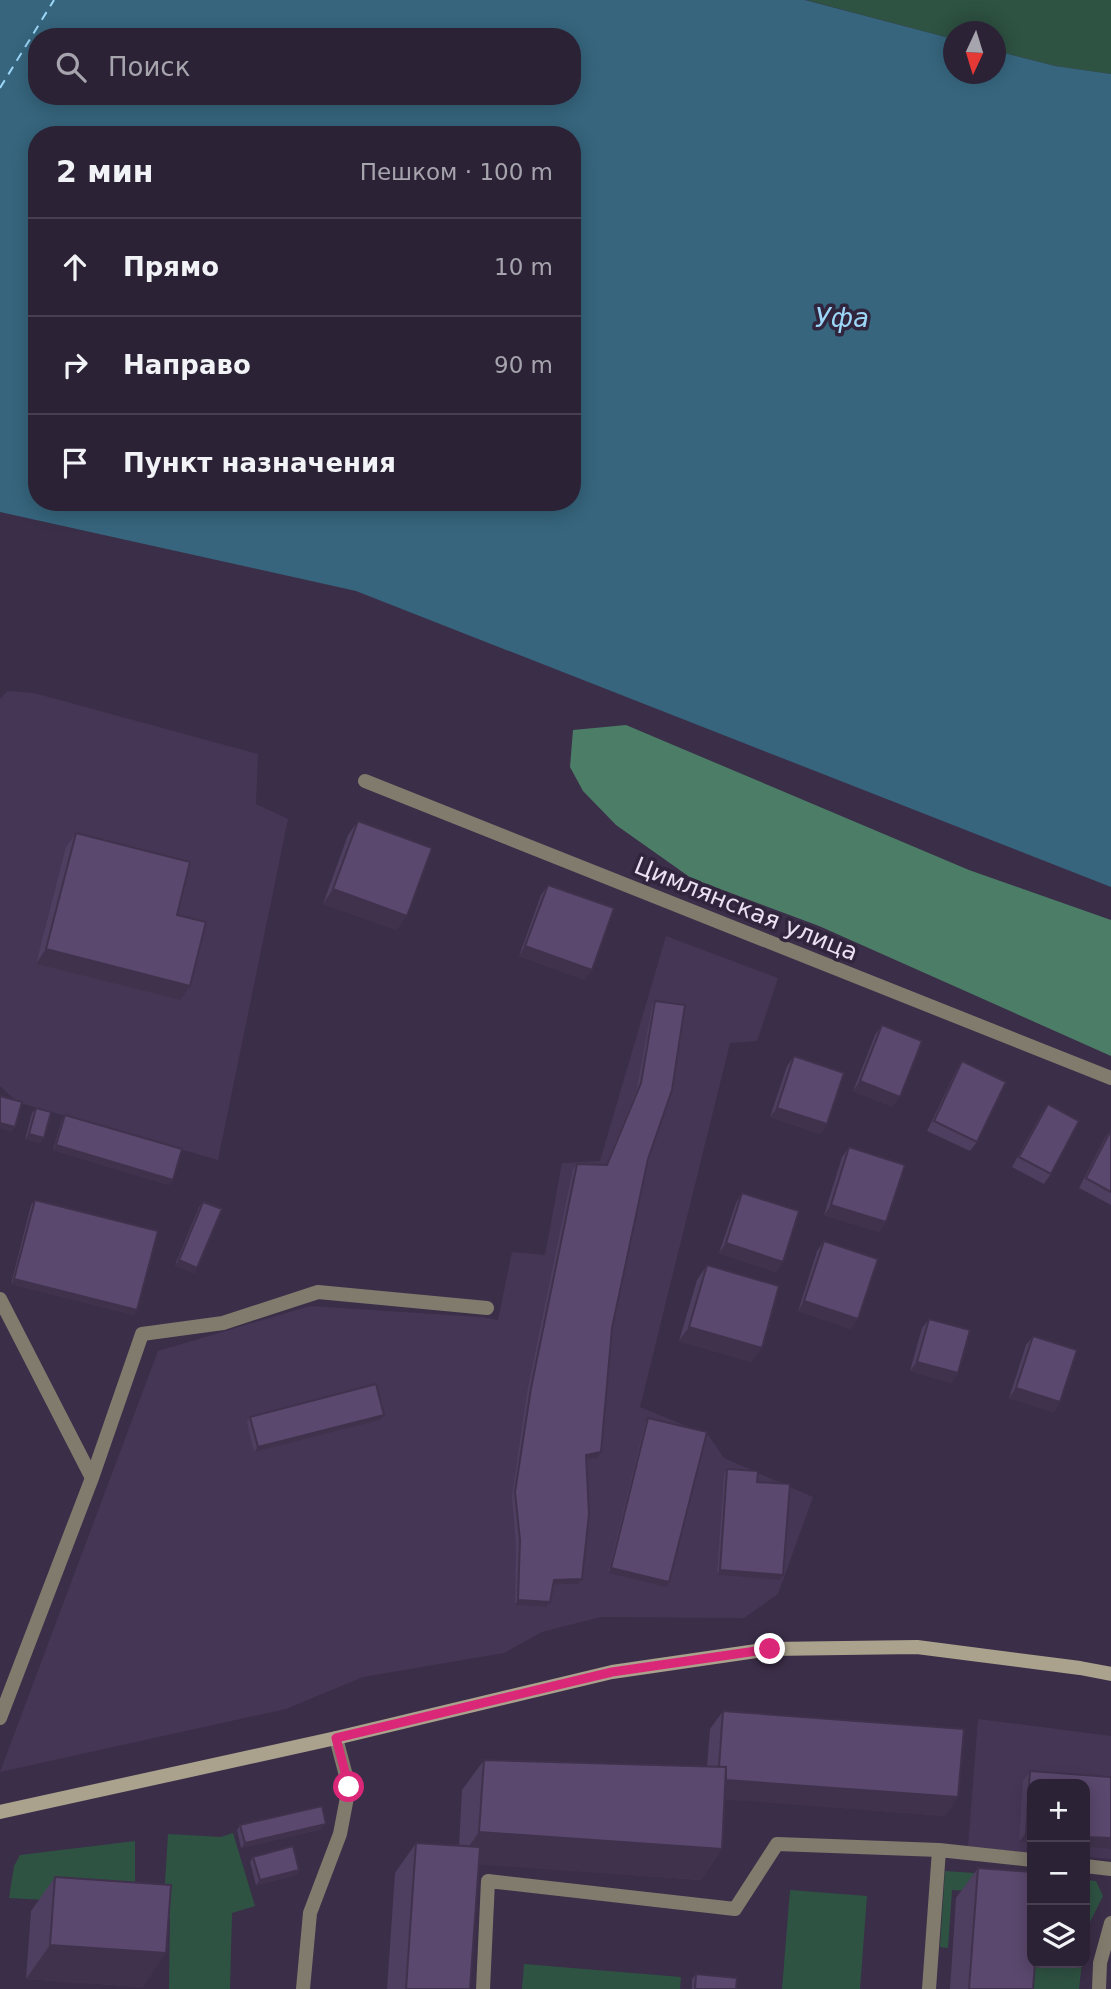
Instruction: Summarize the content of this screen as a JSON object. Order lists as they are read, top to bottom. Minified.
{"streets":{"street":["Цимлянская улица"]},"water":["Уфа"],"north":"bottom","page":{"search":"Поиск","heading":["2 мин","Пешком · 100 m"],"list":[["Прямо","10 m"],["Направо","90 m"],"Пункт назначения"],"map_buttons":["+","−"]}}
